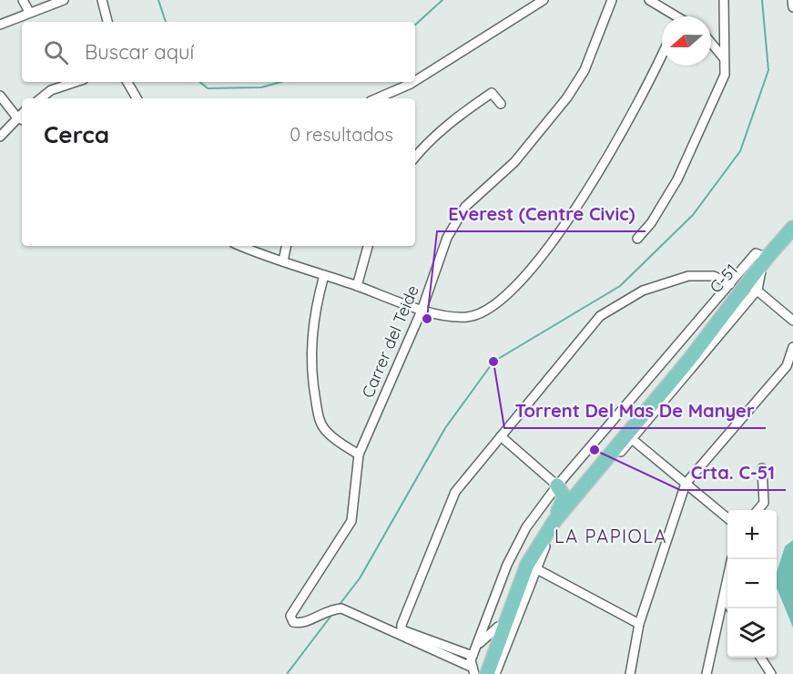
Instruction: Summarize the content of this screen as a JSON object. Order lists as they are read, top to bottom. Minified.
{"streets":{"main road":["C-51"],"street":["Carrer del Teide"]},"crossings":[["C-51","Carrer del Teide"]],"districts":["LA PAPIOLA"],"places":["Everest (Centre Civic)","Torrent Del Mas De Manyer","Crta. C-51"],"north":"left","page":{"search":"Buscar aquí","heading":["Cerca","0 resultados"],"map_buttons":["+","−"]}}
